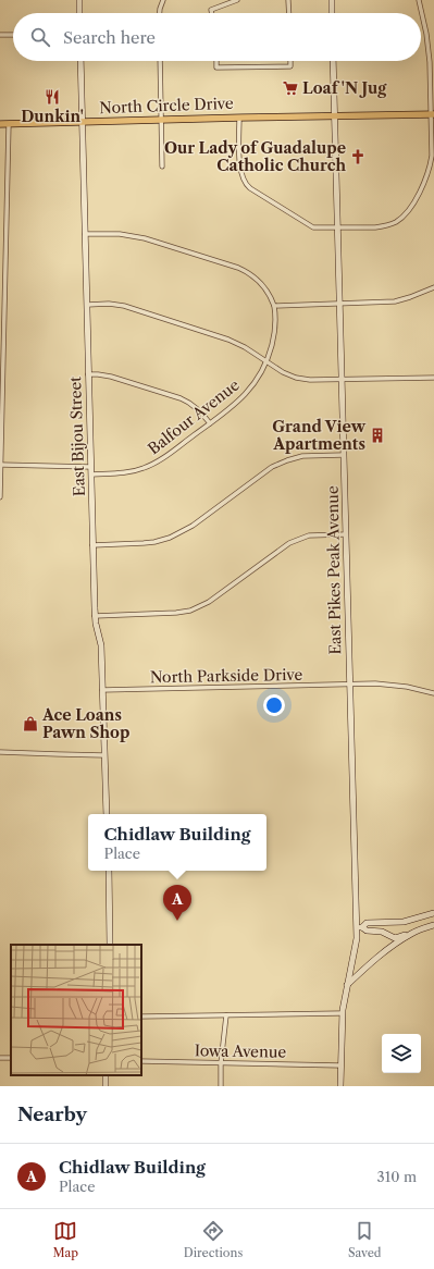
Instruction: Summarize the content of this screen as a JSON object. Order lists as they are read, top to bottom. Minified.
{"streets":{"main road":["North Circle Drive","East Bijou Street","East Pikes Peak Avenue"],"street":["Balfour Avenue","North Parkside Drive","Iowa Avenue"]},"crossings":[["North Circle Drive","East Bijou Street"],["North Circle Drive","East Pikes Peak Avenue"],["Balfour Avenue","East Bijou Street"],["East Bijou Street","North Parkside Drive"],["East Pikes Peak Avenue","North Parkside Drive"],["East Pikes Peak Avenue","Iowa Avenue"]],"places":{"supermarket":["Loaf 'N Jug"],"restaurant":["Dunkin'"],"church":["Our Lady of Guadalupe Catholic Church"],"building":["Grand View Apartments"],"shop":["Ace Loans Pawn Shop"]},"page":{"search":"Search here","popup":["Chidlaw Building","Place"],"pins":"A","heading":"Nearby","list":[{"mark":"A","name":"Chidlaw Building","note":"Place","value":"310 m"}],"nav":["Map","Directions","Saved"]}}
